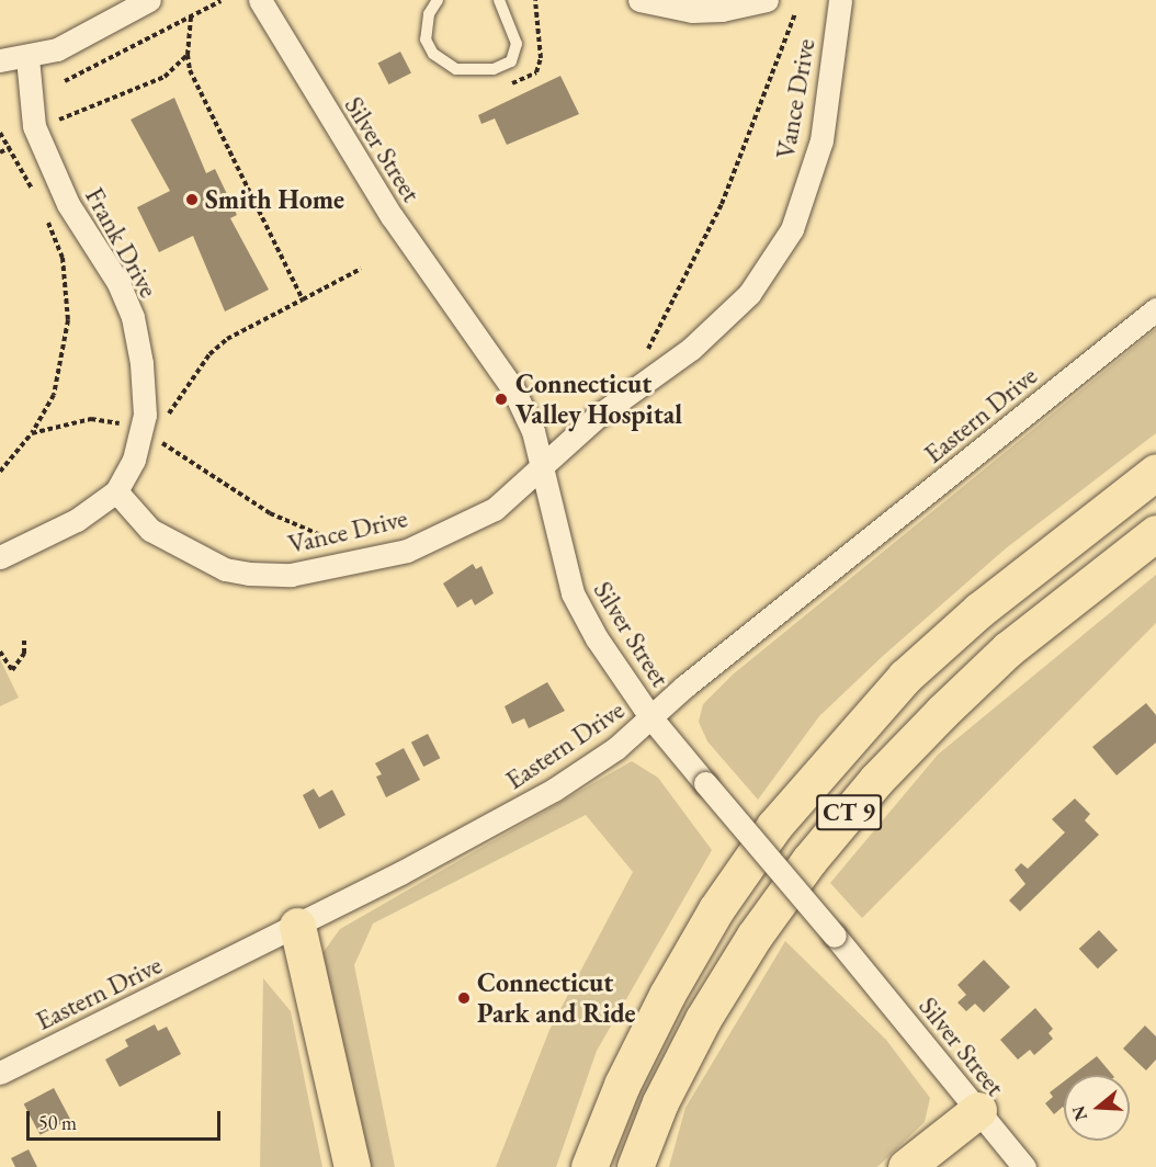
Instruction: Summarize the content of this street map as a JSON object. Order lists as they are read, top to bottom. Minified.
{"streets":{"highway":["CT 9"],"street":["Vance Drive","Silver Street","Frank Drive","Eastern Drive"]},"crossings":[["Vance Drive","Silver Street"],["Vance Drive","Frank Drive"],["Silver Street","Eastern Drive"]],"places":["Smith Home","Connecticut Valley Hospital","Connecticut Park and Ride"],"scale_bar":"50 m","north":"left"}
